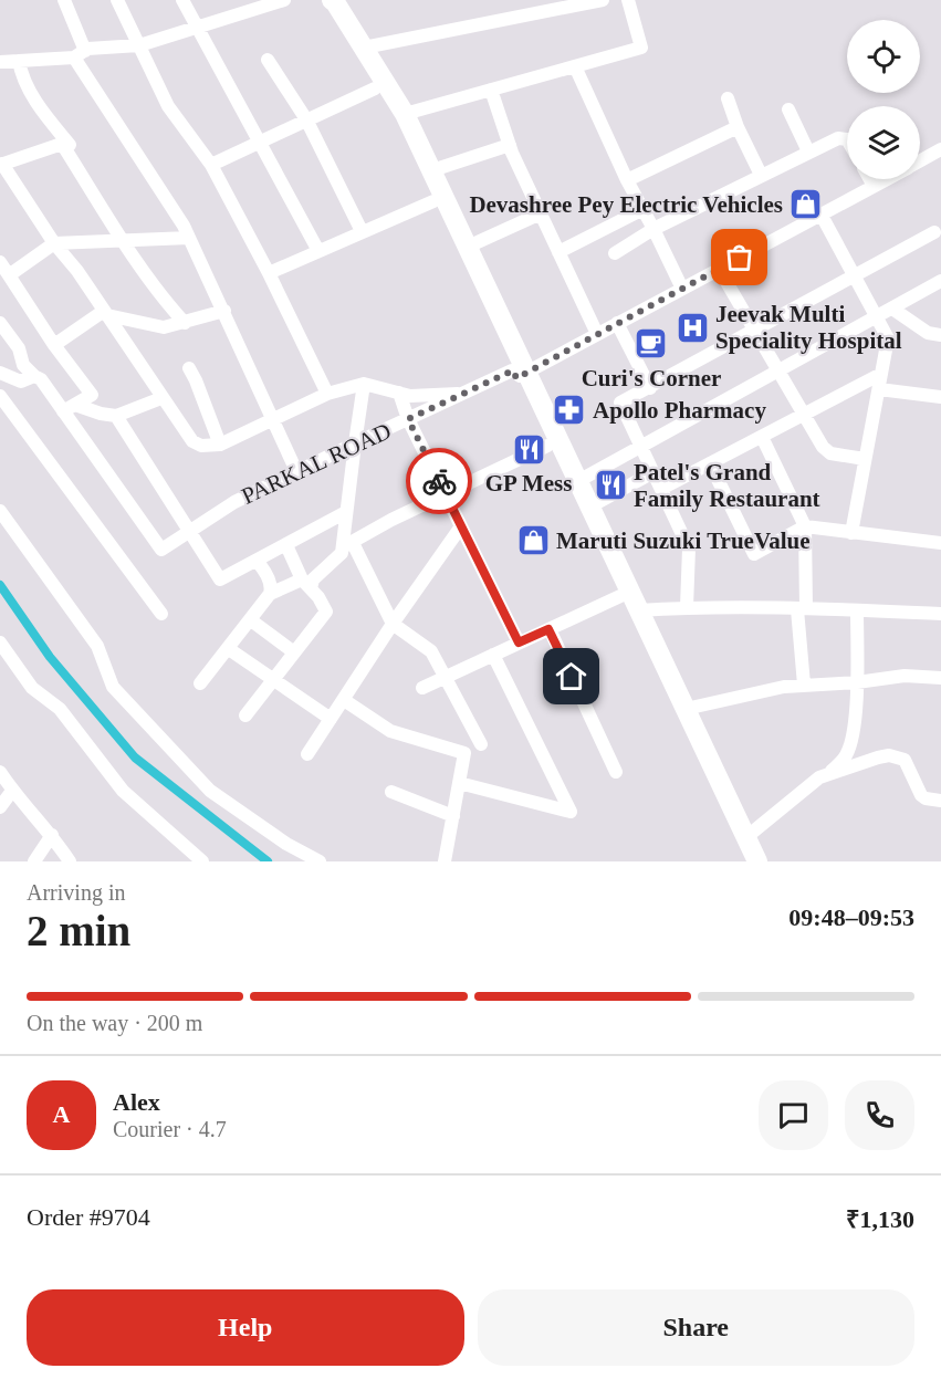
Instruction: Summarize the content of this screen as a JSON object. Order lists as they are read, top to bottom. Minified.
{"streets":{"street":["PARKAL ROAD"]},"places":{"shop":["Devashree Pey Electric Vehicles","Maruti Suzuki TrueValue"],"hospital":["Jeevak Multi Speciality Hospital"],"cafe":["Curi's Corner"],"pharmacy":["Apollo Pharmacy"],"restaurant":["GP Mess","Patel's Grand Family Restaurant"]},"page":{"heading":["2 min","Arriving in","09:48–09:53"],"panel":["Alex","Courier · 4.7","Order #9704","₹1,130"],"bar":"On the way · 200 m","round":"A","buttons":["Help","Share"]}}
